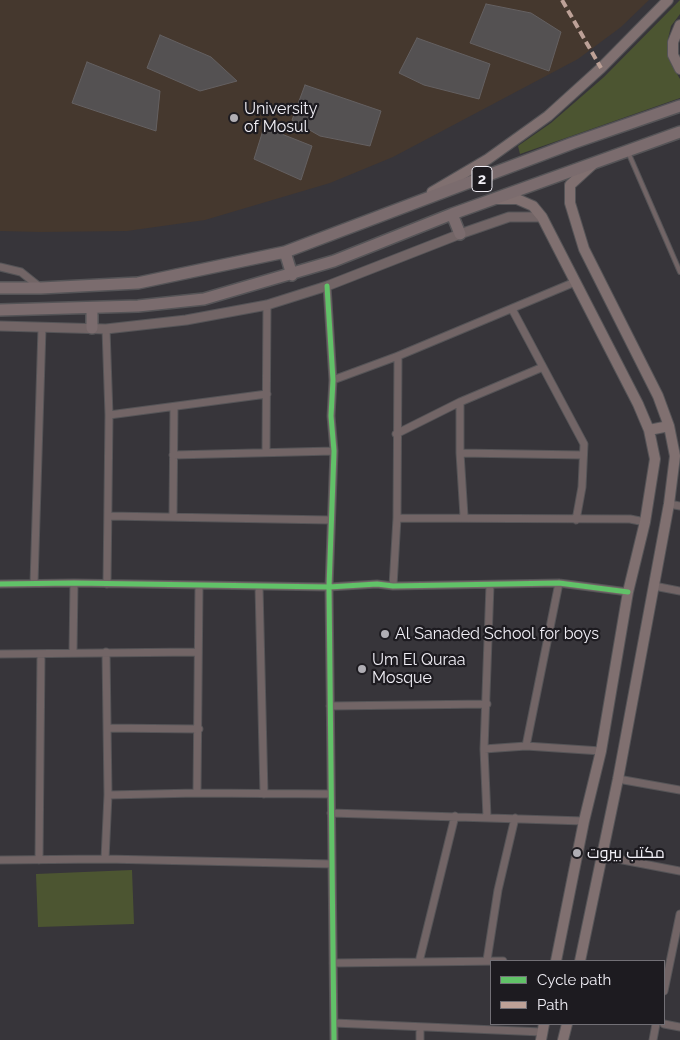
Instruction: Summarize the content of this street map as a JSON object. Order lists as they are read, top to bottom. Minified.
{"streets":{"highway":["2"]},"places":["University of Mosul","Al Sanaded School for boys","Um El Quraa Mosque","مكتب بيروت"],"legend":["Cycle path","Path"]}
